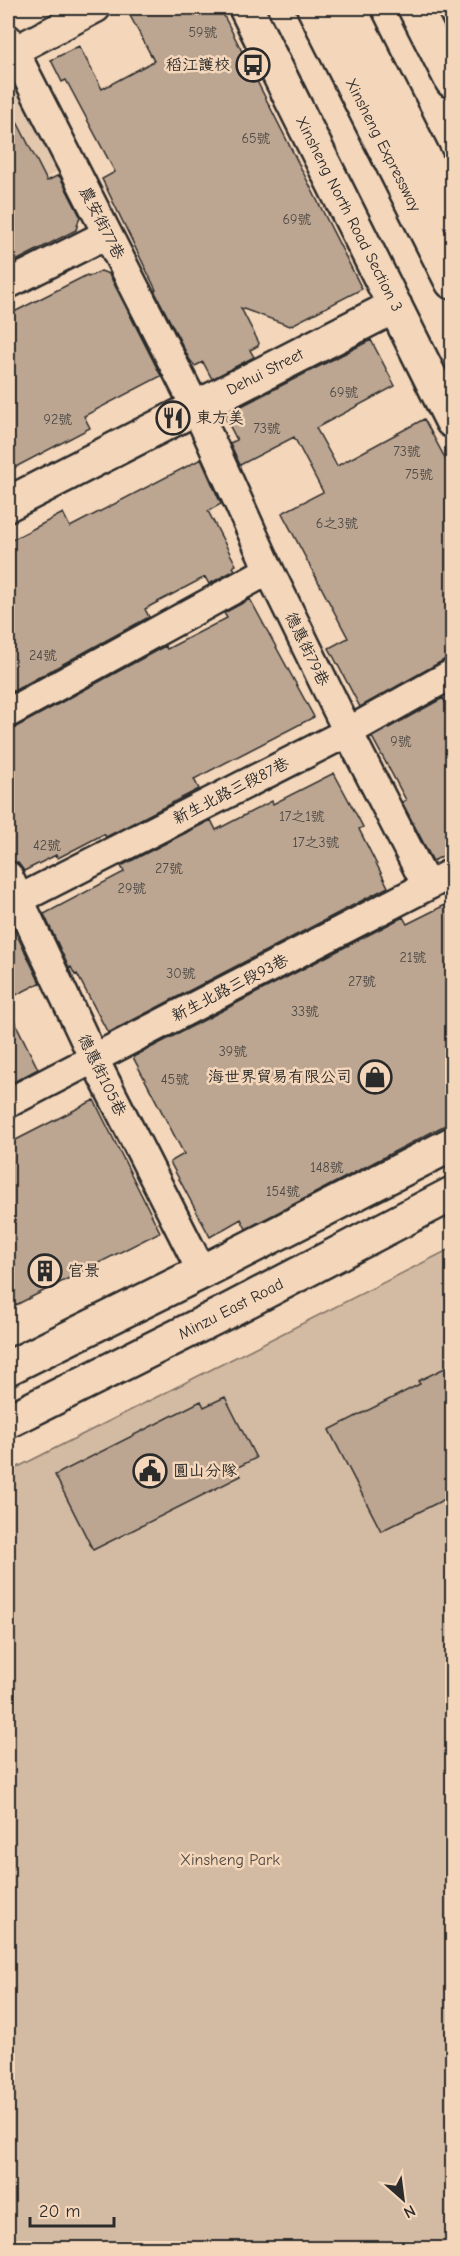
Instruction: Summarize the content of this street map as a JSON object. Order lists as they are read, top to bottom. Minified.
{"streets":{"main road":["Xinsheng Expressway","Xinsheng North Road Section 3","Dehui Street","Minzu East Road"],"street":["農安街77巷","德惠街79巷","新生北路三段87巷","新生北路三段93巷","德惠街105巷"]},"crossings":[["Xinsheng North Road Section 3","Dehui Street"],["農安街77巷","Dehui Street"],["農安街77巷","德惠街79巷"],["Dehui Street","德惠街79巷"],["德惠街79巷","新生北路三段87巷"],["德惠街79巷","新生北路三段93巷"],["新生北路三段87巷","德惠街105巷"],["新生北路三段93巷","德惠街105巷"]],"parks":["Xinsheng Park"],"places":{"bus stop":["稻江護校"],"restaurant":["東方美"],"shop":["海世界貿易有限公司"],"building":["官景"],"public building":["圓山分隊"]},"house_numbers":["59號","65號","69號","69號","92號","73號","73號","75號","6之3號","24號","9號","17之1號","17之3號","42號","27號","29號","21號","30號","27號","33號","39號","45號","148號","154號"],"scale_bar":"20 m","north":"bottom right"}
